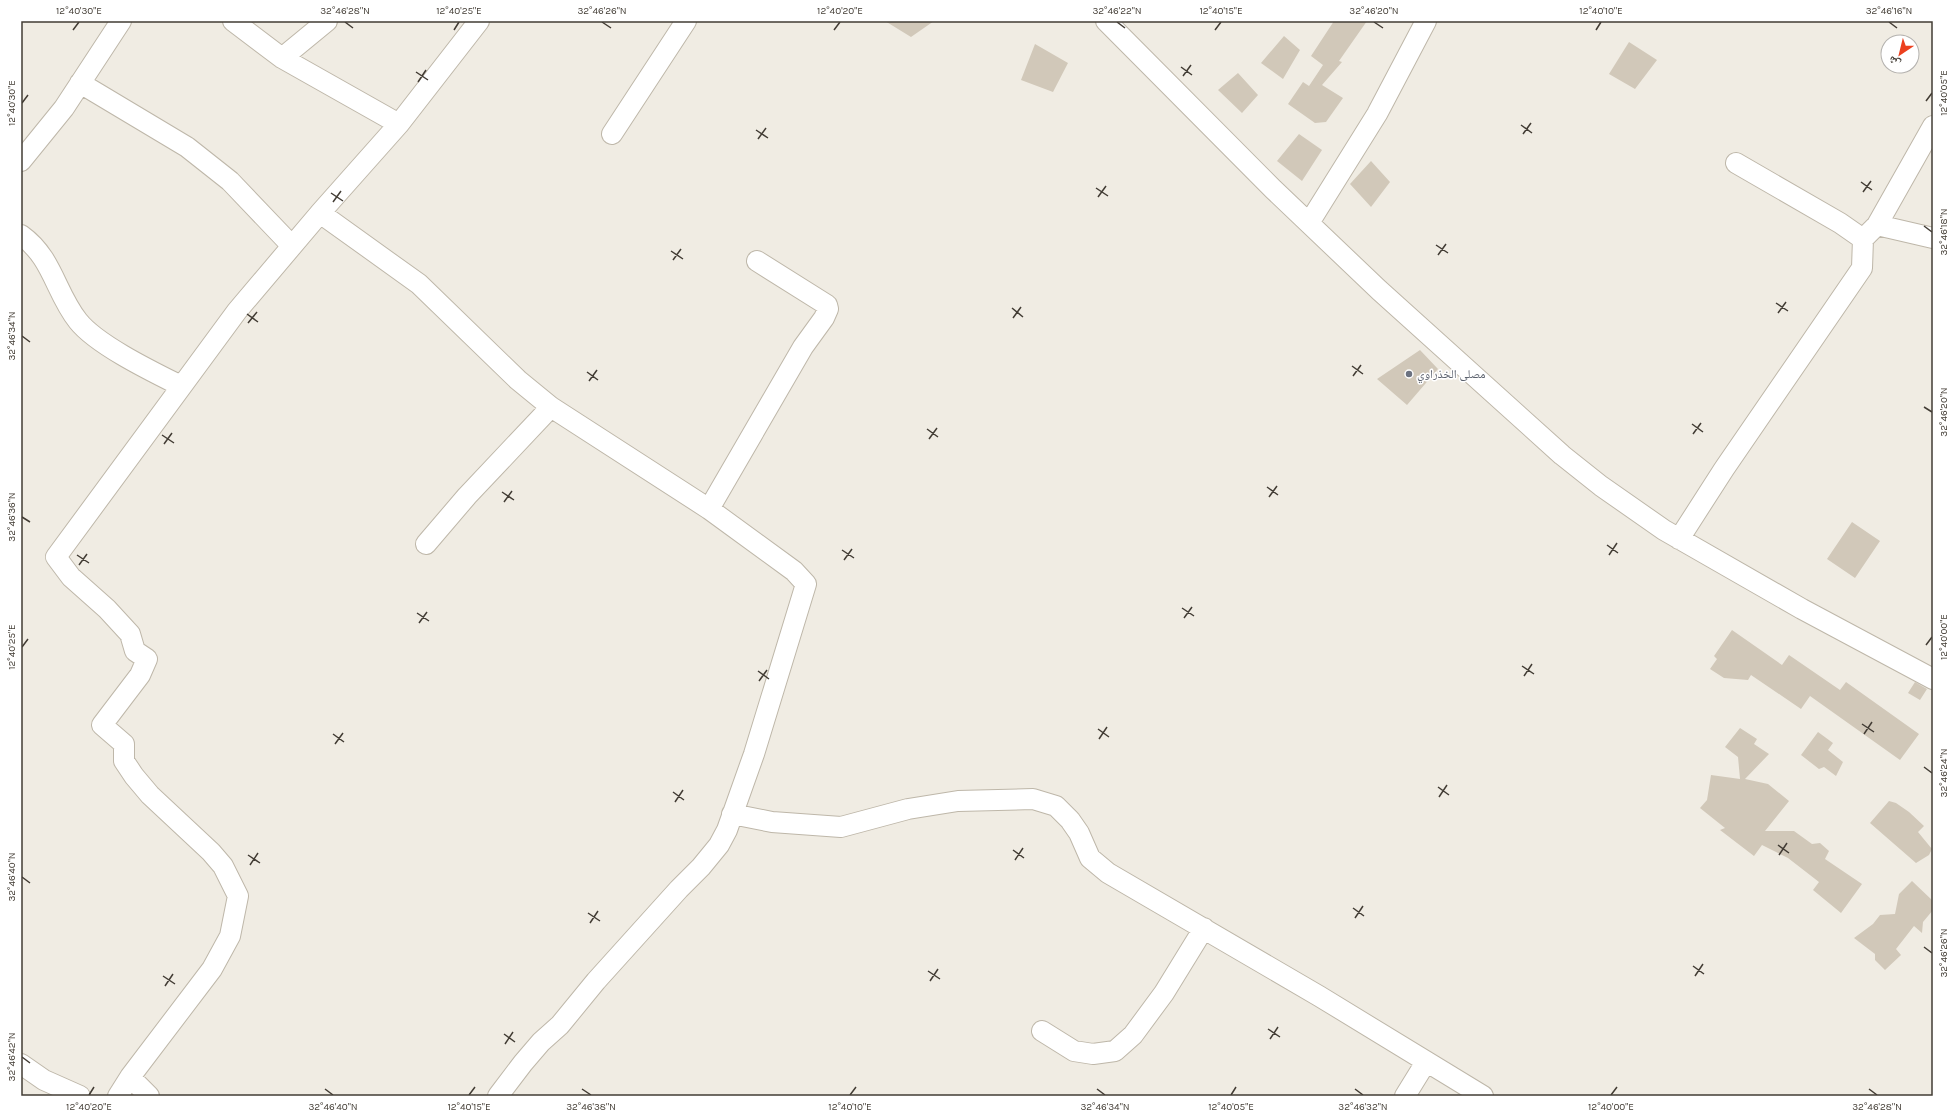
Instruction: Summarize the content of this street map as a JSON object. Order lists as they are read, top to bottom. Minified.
{"places":["مصلى الخذراوي"],"north":"bottom left","coordinates":["12°40'30\"E","32°46'28\"N","12°40'25\"E","32°46'26\"N","12°40'20\"E","32°46'22\"N","12°40'15\"E","32°46'20\"N","12°40'10\"E","32°46'16\"N","12°40'05\"E","32°46'18\"N","32°46'34\"N","32°46'36\"N","12°40'00\"E","32°46'24\"N","32°46'40\"N","32°46'42\"N","32°46'38\"N","32°46'32\"N"]}
